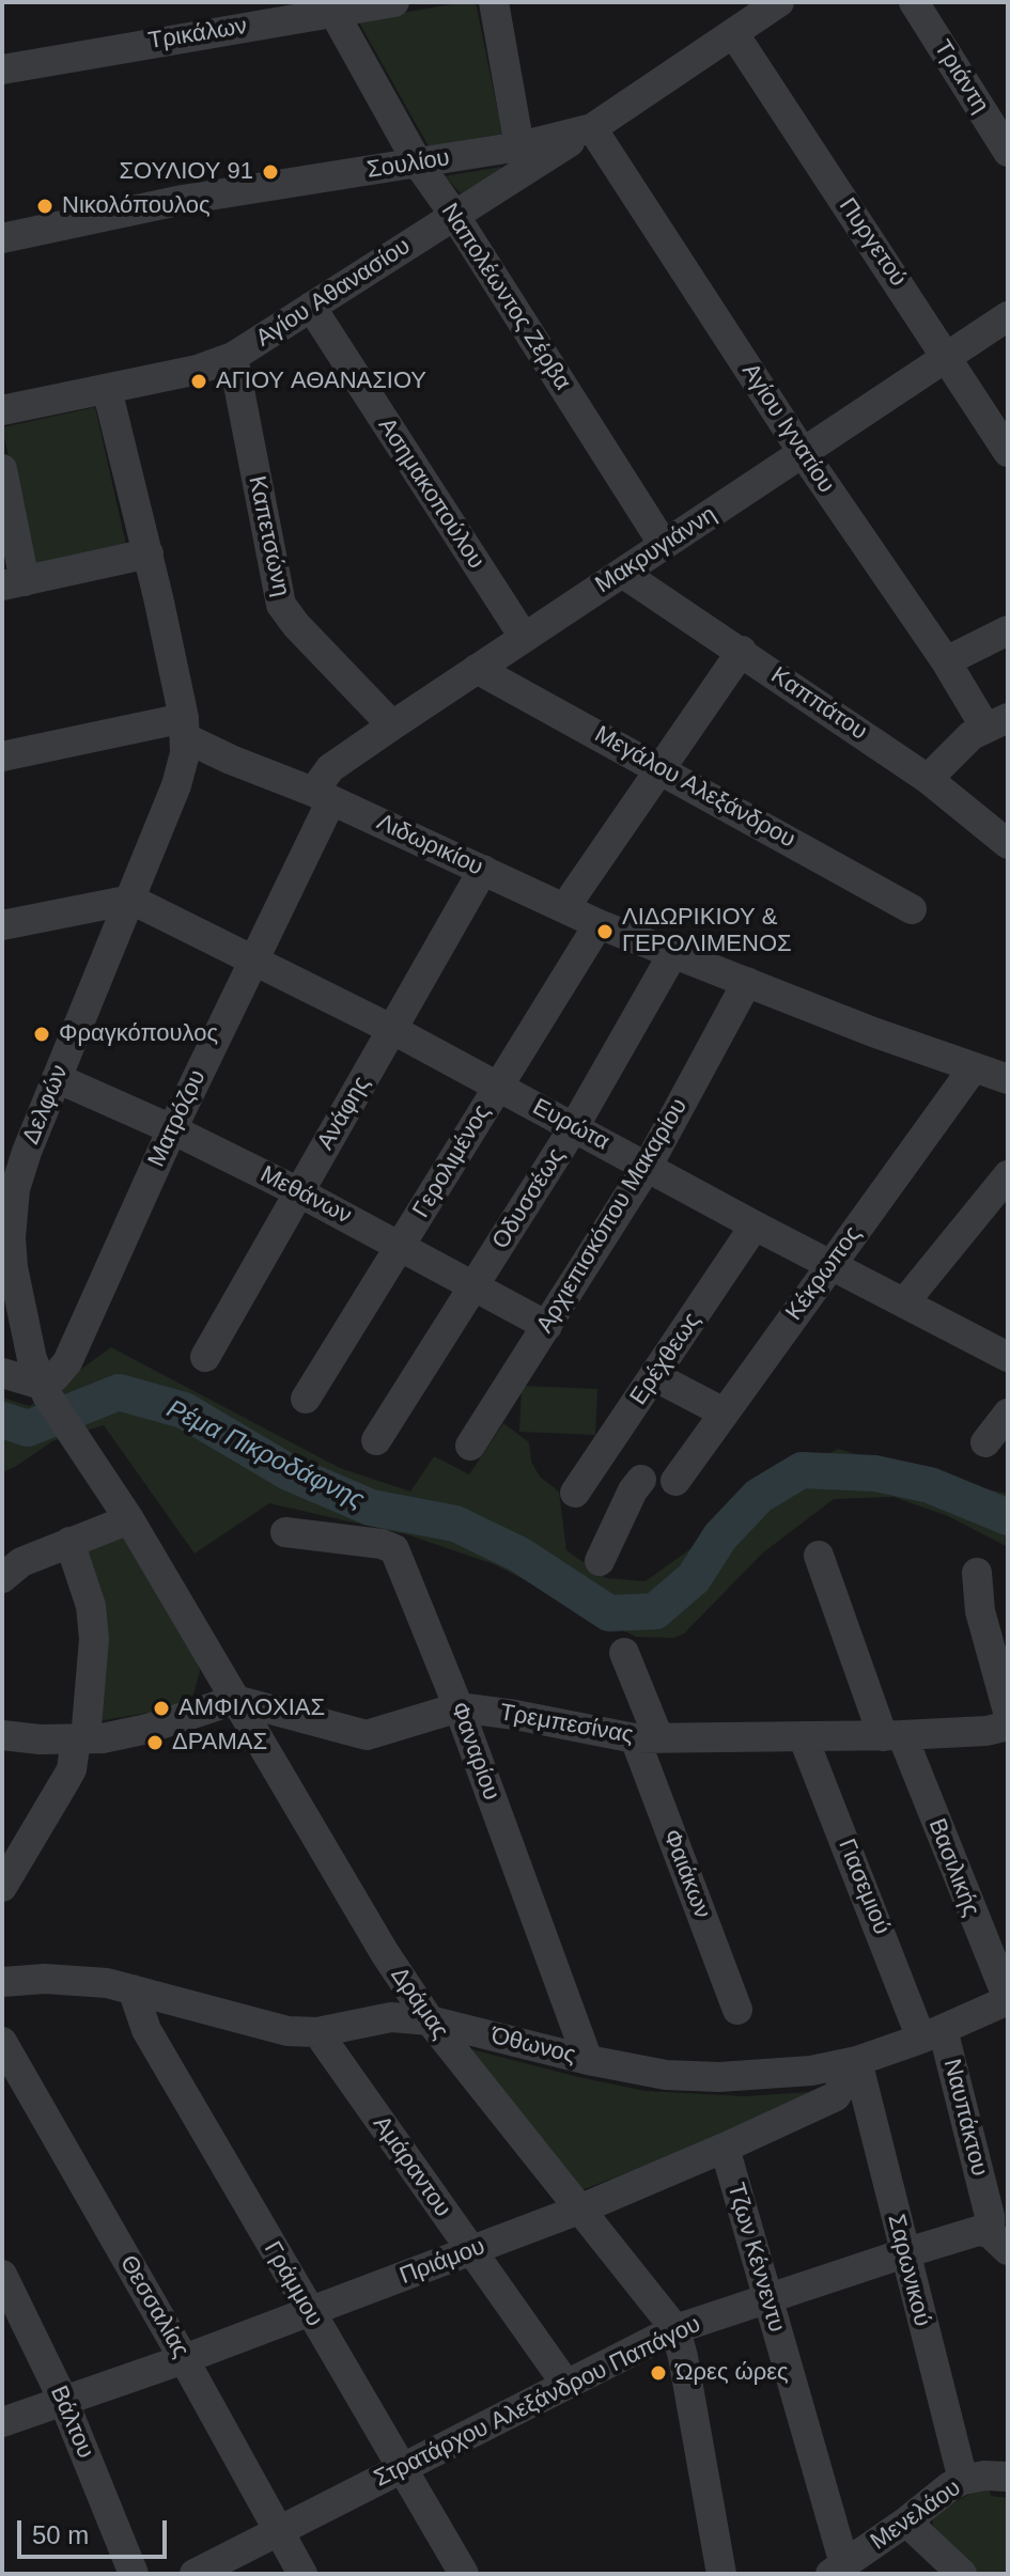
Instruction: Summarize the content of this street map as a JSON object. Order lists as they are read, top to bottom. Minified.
{"streets":{"street":["Τρικάλων","Τριάντη","Σουλίου","Πυργετού","Αγίου Αθανασίου","Ναπολέωντος Ζέρβα","Αγίου Ιγνατίου","Ασημακοπούλου","Καπετσώνη","Μακρυγιάννη","Καππάτου","Μεγάλου Αλεξάνδρου","Λιδωρικίου","Δελφών","Ανάφης","Ματρόζου","Ευρώτα","Γερολιμένος","Μεθάνων","Οδυσσέως","Αρχιεπισκόπου Μακαρίου","Κέκρωπος","Ερέχθεως","Τρεμπεσίνας","Φαναρίου","Βασιλικής","Φαιάκων","Γιασεμιού","Δράμας","Όθωνος","Ναυπάκτου","Αμάραντου","Τζων Κέννεντυ","Πριάμου","Σαρωνικού","Γράμμου","Θεσσαλίας","Στρατάρχου Αλεξάνδρου Παπάγου","Βάλτου","Μενελάου"]},"crossings":[["Τρικάλων","Ναπολέωντος Ζέρβα"],["Σουλίου","Πυργετού"],["Σουλίου","Αγίου Αθανασίου"],["Σουλίου","Ναπολέωντος Ζέρβα"],["Σουλίου","Αγίου Ιγνατίου"],["Πυργετού","Μακρυγιάννη"],["Αγίου Αθανασίου","Ναπολέωντος Ζέρβα"],["Αγίου Αθανασίου","Αγίου Ιγνατίου"],["Αγίου Αθανασίου","Ασημακοπούλου"],["Αγίου Αθανασίου","Καπετσώνη"],["Ναπολέωντος Ζέρβα","Μακρυγιάννη"],["Αγίου Ιγνατίου","Μακρυγιάννη"],["Ασημακοπούλου","Μακρυγιάννη"],["Καπετσώνη","Μακρυγιάννη"],["Μακρυγιάννη","Καππάτου"],["Μακρυγιάννη","Μεγάλου Αλεξάνδρου"],["Μακρυγιάννη","Λιδωρικίου"],["Μακρυγιάννη","Ματρόζου"],["Λιδωρικίου","Δελφών"],["Λιδωρικίου","Ανάφης"],["Λιδωρικίου","Ματρόζου"],["Λιδωρικίου","Γερολιμένος"],["Λιδωρικίου","Οδυσσέως"],["Λιδωρικίου","Αρχιεπισκόπου Μακαρίου"],["Λιδωρικίου","Κέκρωπος"],["Δελφών","Ματρόζου"],["Δελφών","Ευρώτα"],["Δελφών","Μεθάνων"],["Δελφών","Δράμας"],["Ανάφης","Ευρώτα"],["Ανάφης","Μεθάνων"],["Ματρόζου","Ευρώτα"],["Ματρόζου","Μεθάνων"],["Ευρώτα","Γερολιμένος"],["Ευρώτα","Οδυσσέως"],["Ευρώτα","Αρχιεπισκόπου Μακαρίου"],["Ευρώτα","Κέκρωπος"],["Ευρώτα","Ερέχθεως"],["Γερολιμένος","Μεθάνων"],["Μεθάνων","Οδυσσέως"],["Μεθάνων","Αρχιεπισκόπου Μακαρίου"],["Τρεμπεσίνας","Φαναρίου"],["Τρεμπεσίνας","Βασιλικής"],["Τρεμπεσίνας","Φαιάκων"],["Τρεμπεσίνας","Γιασεμιού"],["Τρεμπεσίνας","Δράμας"],["Φαναρίου","Όθωνος"],["Βασιλικής","Όθωνος"],["Γιασεμιού","Όθωνος"],["Γιασεμιού","Ναυπάκτου"],["Δράμας","Όθωνος"],["Δράμας","Πριάμου"],["Δράμας","Στρατάρχου Αλεξάνδρου Παπάγου"],["Όθωνος","Ναυπάκτου"],["Όθωνος","Αμάραντου"],["Όθωνος","Πριάμου"],["Όθωνος","Σαρωνικού"],["Όθωνος","Γράμμου"],["Ναυπάκτου","Στρατάρχου Αλεξάνδρου Παπάγου"],["Αμάραντου","Πριάμου"],["Αμάραντου","Στρατάρχου Αλεξάνδρου Παπάγου"],["Τζων Κέννεντυ","Πριάμου"],["Τζων Κέννεντυ","Στρατάρχου Αλεξάνδρου Παπάγου"],["Τζων Κέννεντυ","Μενελάου"],["Πριάμου","Σαρωνικού"],["Πριάμου","Γράμμου"],["Πριάμου","Θεσσαλίας"],["Πριάμου","Βάλτου"],["Σαρωνικού","Στρατάρχου Αλεξάνδρου Παπάγου"],["Σαρωνικού","Μενελάου"],["Γράμμου","Στρατάρχου Αλεξάνδρου Παπάγου"],["Θεσσαλίας","Στρατάρχου Αλεξάνδρου Παπάγου"]],"water":["Ρέμα Πικροδάφνης"],"places":["ΣΟΥΛΙΟΥ 91","Νικολόπουλος","ΑΓΙΟΥ ΑΘΑΝΑΣΙΟΥ","ΛΙΔΩΡΙΚΙΟΥ & ΓΕΡΟΛΙΜΕΝΟΣ","Φραγκόπουλος","ΑΜΦΙΛΟΧΙΑΣ","ΔΡΑΜΑΣ","Ώρες ώρες"],"scale_bar":"50 m"}
